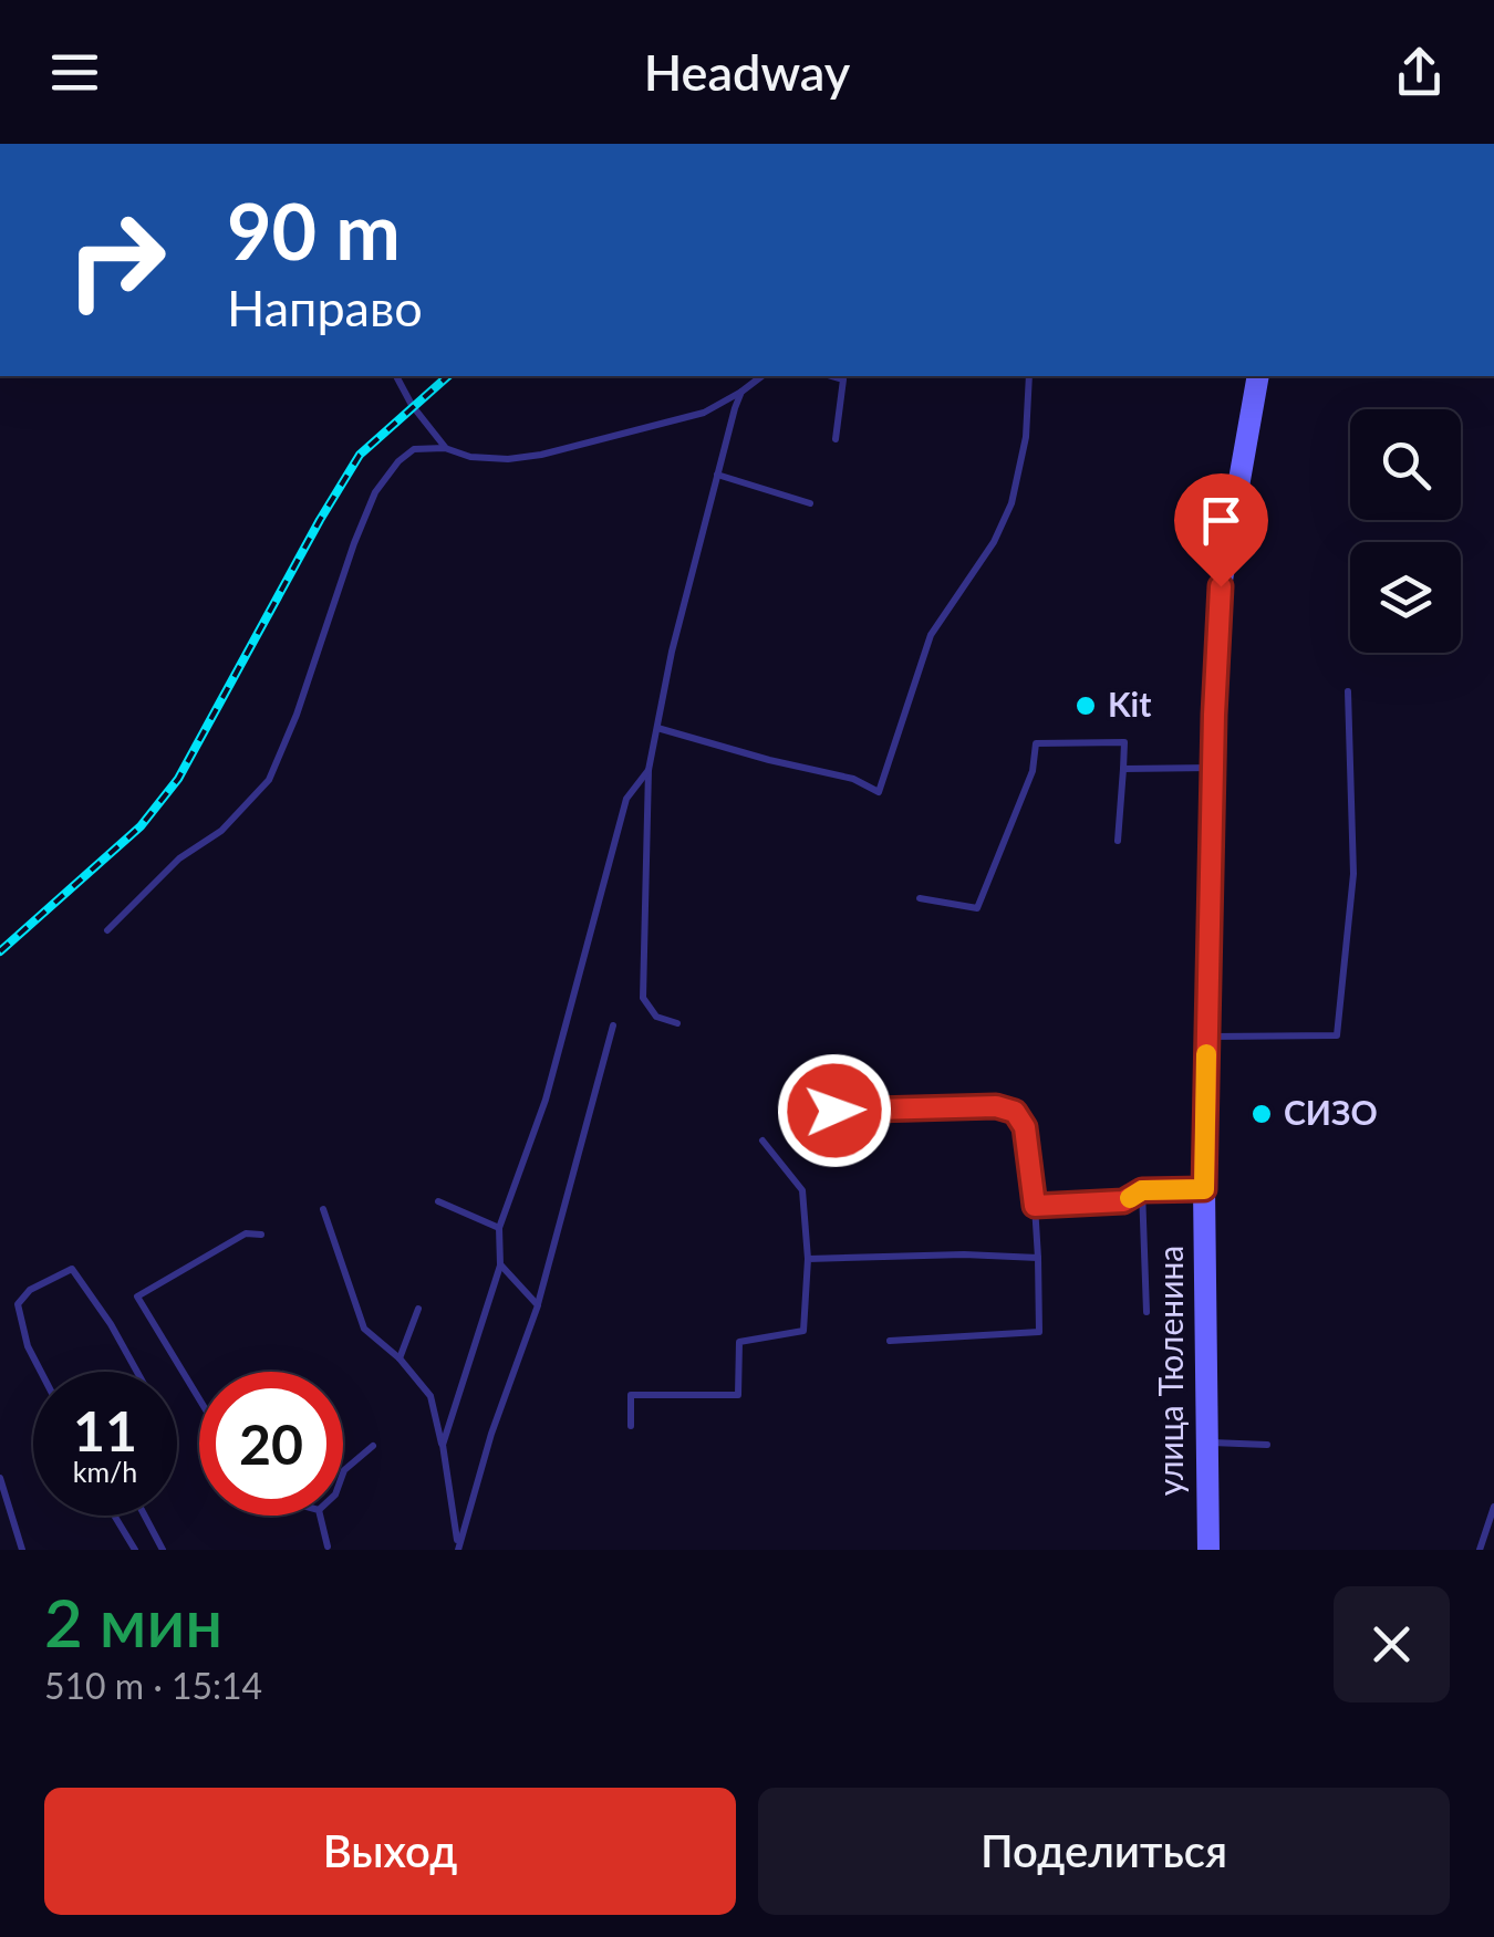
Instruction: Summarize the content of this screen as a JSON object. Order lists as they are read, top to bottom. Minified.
{"streets":{"main road":["улица Тюленина"]},"places":["Kit","СИЗО"],"page":{"header":"Headway","turn":["90 m","Направо"],"speed":"11 km/h","limit":"20","heading":["2 мин","510 m · 15:14"],"buttons":["Выход","Поделиться"]}}
